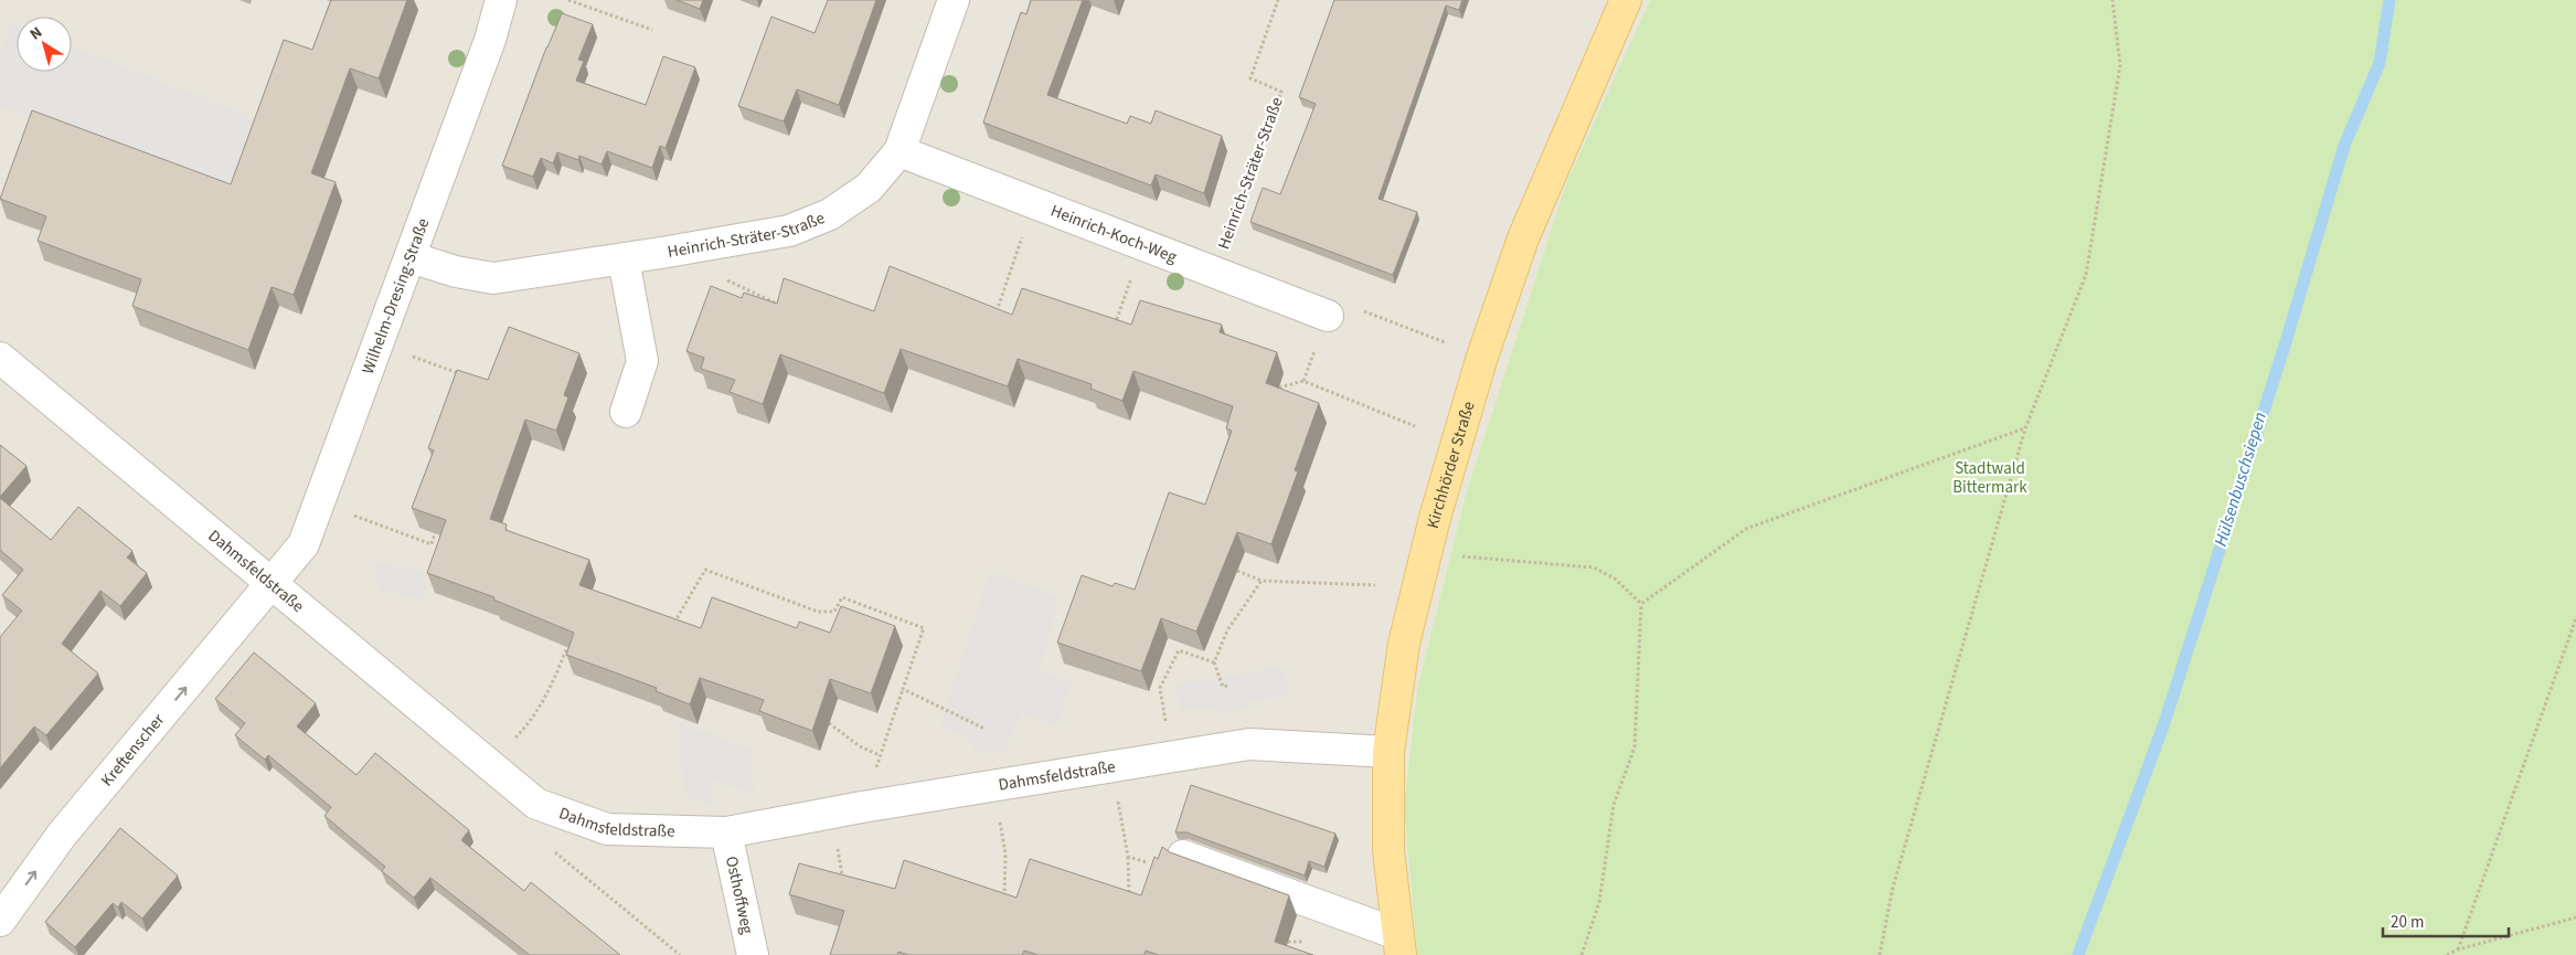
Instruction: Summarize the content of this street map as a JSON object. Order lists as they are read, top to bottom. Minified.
{"streets":{"main road":["Kirchhörder Straße"],"street":["Heinrich-Sträter-Straße","Heinrich-Koch-Weg","Wilhelm-Dresing-Straße","Dahmsfeldstraße","Kreftenscher","Osthoffweg"]},"crossings":[["Heinrich-Sträter-Straße","Heinrich-Koch-Weg"],["Heinrich-Sträter-Straße","Wilhelm-Dresing-Straße"],["Wilhelm-Dresing-Straße","Dahmsfeldstraße"],["Wilhelm-Dresing-Straße","Kreftenscher"],["Kirchhörder Straße","Dahmsfeldstraße"],["Dahmsfeldstraße","Kreftenscher"],["Dahmsfeldstraße","Osthoffweg"]],"one_way":["Kreftenscher"],"water":["Hülsenbuschsiepen"],"parks":["Stadtwald Bittermark"],"scale_bar":"20 m","north":"top left"}
